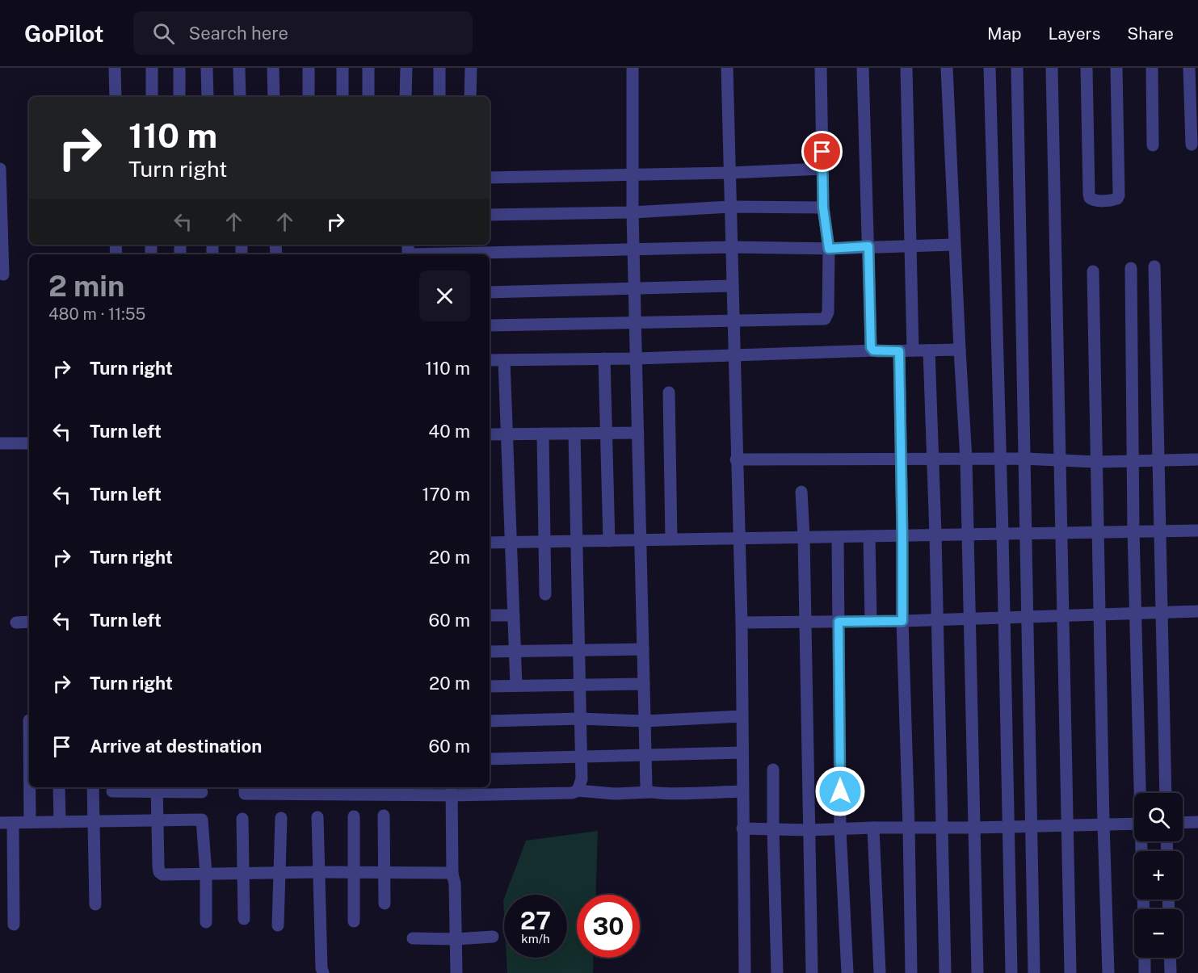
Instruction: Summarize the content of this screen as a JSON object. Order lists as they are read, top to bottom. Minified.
{"page":{"header":"GoPilot","search":"Search here","nav":["Map","Layers","Share"],"turn":["110 m","Turn right"],"heading":["2 min","480 m · 11:55"],"list":[{"name":"Turn right","value":"110 m"},{"name":"Turn left","value":"40 m"},{"name":"Turn left","value":"170 m"},{"name":"Turn right","value":"20 m"},{"name":"Turn left","value":"60 m"},{"name":"Turn right","value":"20 m"},{"name":"Arrive at destination","value":"60 m"}],"map_buttons":["+","−"],"speed":"27 km/h","limit":"30"}}
